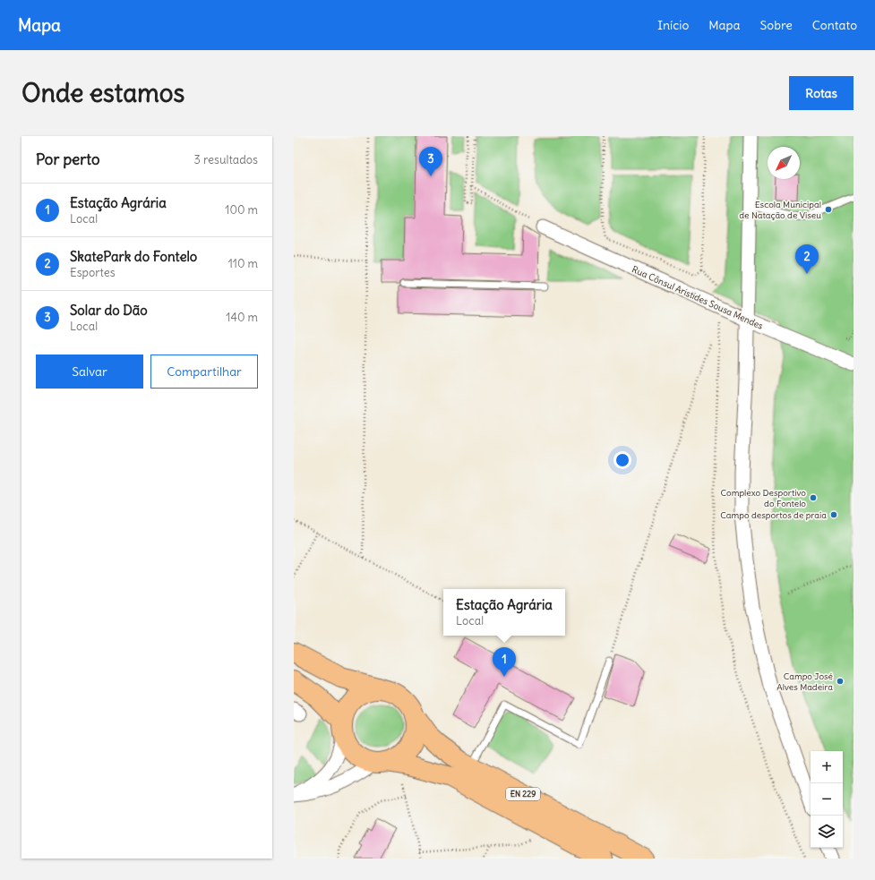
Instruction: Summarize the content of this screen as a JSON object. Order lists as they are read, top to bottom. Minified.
{"streets":{"main road":["EN 229"],"street":["Rua Cônsul Aristides Sousa Mendes"]},"places":["Escola Municipal de Natação de Viseu","Complexo Desportivo do Fontelo","Campo desportos de praia","Campo José Alves Madeira"],"north":"bottom left","page":{"header":"Mapa","nav":["Início","Mapa","Sobre","Contato"],"buttons":["Rotas",["Salvar","Compartilhar"]],"title":"Onde estamos","heading":["Por perto","3 resultados"],"pins":["3","2","1"],"list":[{"mark":"1","name":"Estação Agrária","note":"Local","value":"100 m"},{"mark":"2","name":"SkatePark do Fontelo","note":"Esportes","value":"110 m"},{"mark":"3","name":"Solar do Dão","note":"Local","value":"140 m"}],"popup":["Estação Agrária","Local"],"map_buttons":["+","−"]}}
